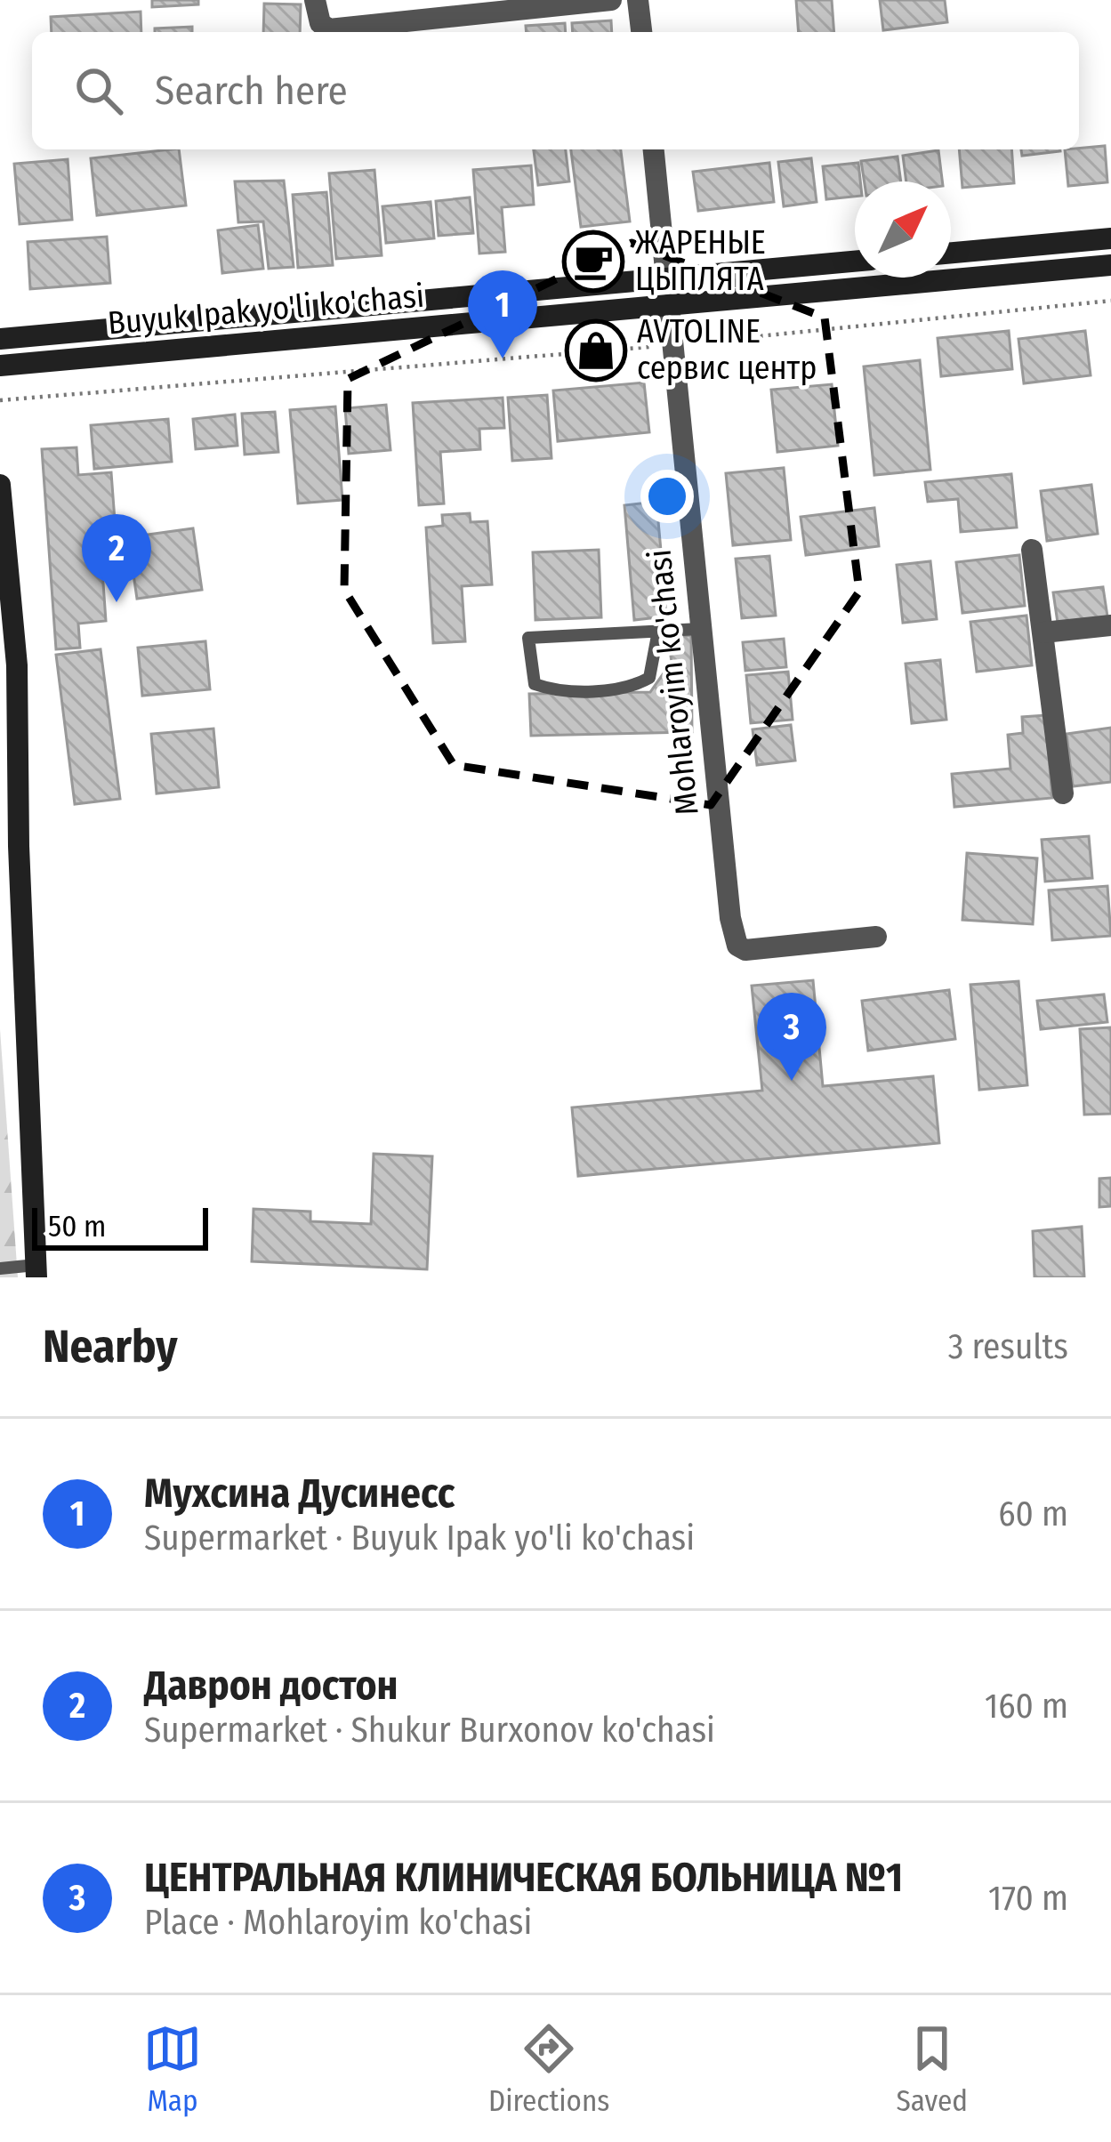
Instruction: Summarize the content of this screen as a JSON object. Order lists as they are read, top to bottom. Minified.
{"streets":{"main road":["Buyuk Ipak yo'li ko'chasi","Mohlaroyim ko'chasi"]},"crossings":[["Buyuk Ipak yo'li ko'chasi","Mohlaroyim ko'chasi"]],"places":{"cafe":["ЖАРЕНЫЕ ЦЫПЛЯТА"],"shop":["AVTOLINE сервис центр"]},"scale_bar":"50 m","north":"top right","page":{"search":"Search here","pins":["1","2","3"],"scale":"50 m","heading":["Nearby","3 results"],"list":[{"mark":"1","name":"Мухсина Дусинесс","note":"Supermarket · Buyuk Ipak yo'li ko'chasi","value":"60 m"},{"mark":"2","name":"Даврон достон","note":"Supermarket · Shukur Burxonov ko'chasi","value":"160 m"},{"mark":"3","name":"ЦЕНТРАЛЬНАЯ КЛИНИЧЕСКАЯ БОЛЬНИЦА №1","note":"Place · Mohlaroyim ko'chasi","value":"170 m"}],"nav":["Map","Directions","Saved"]}}
